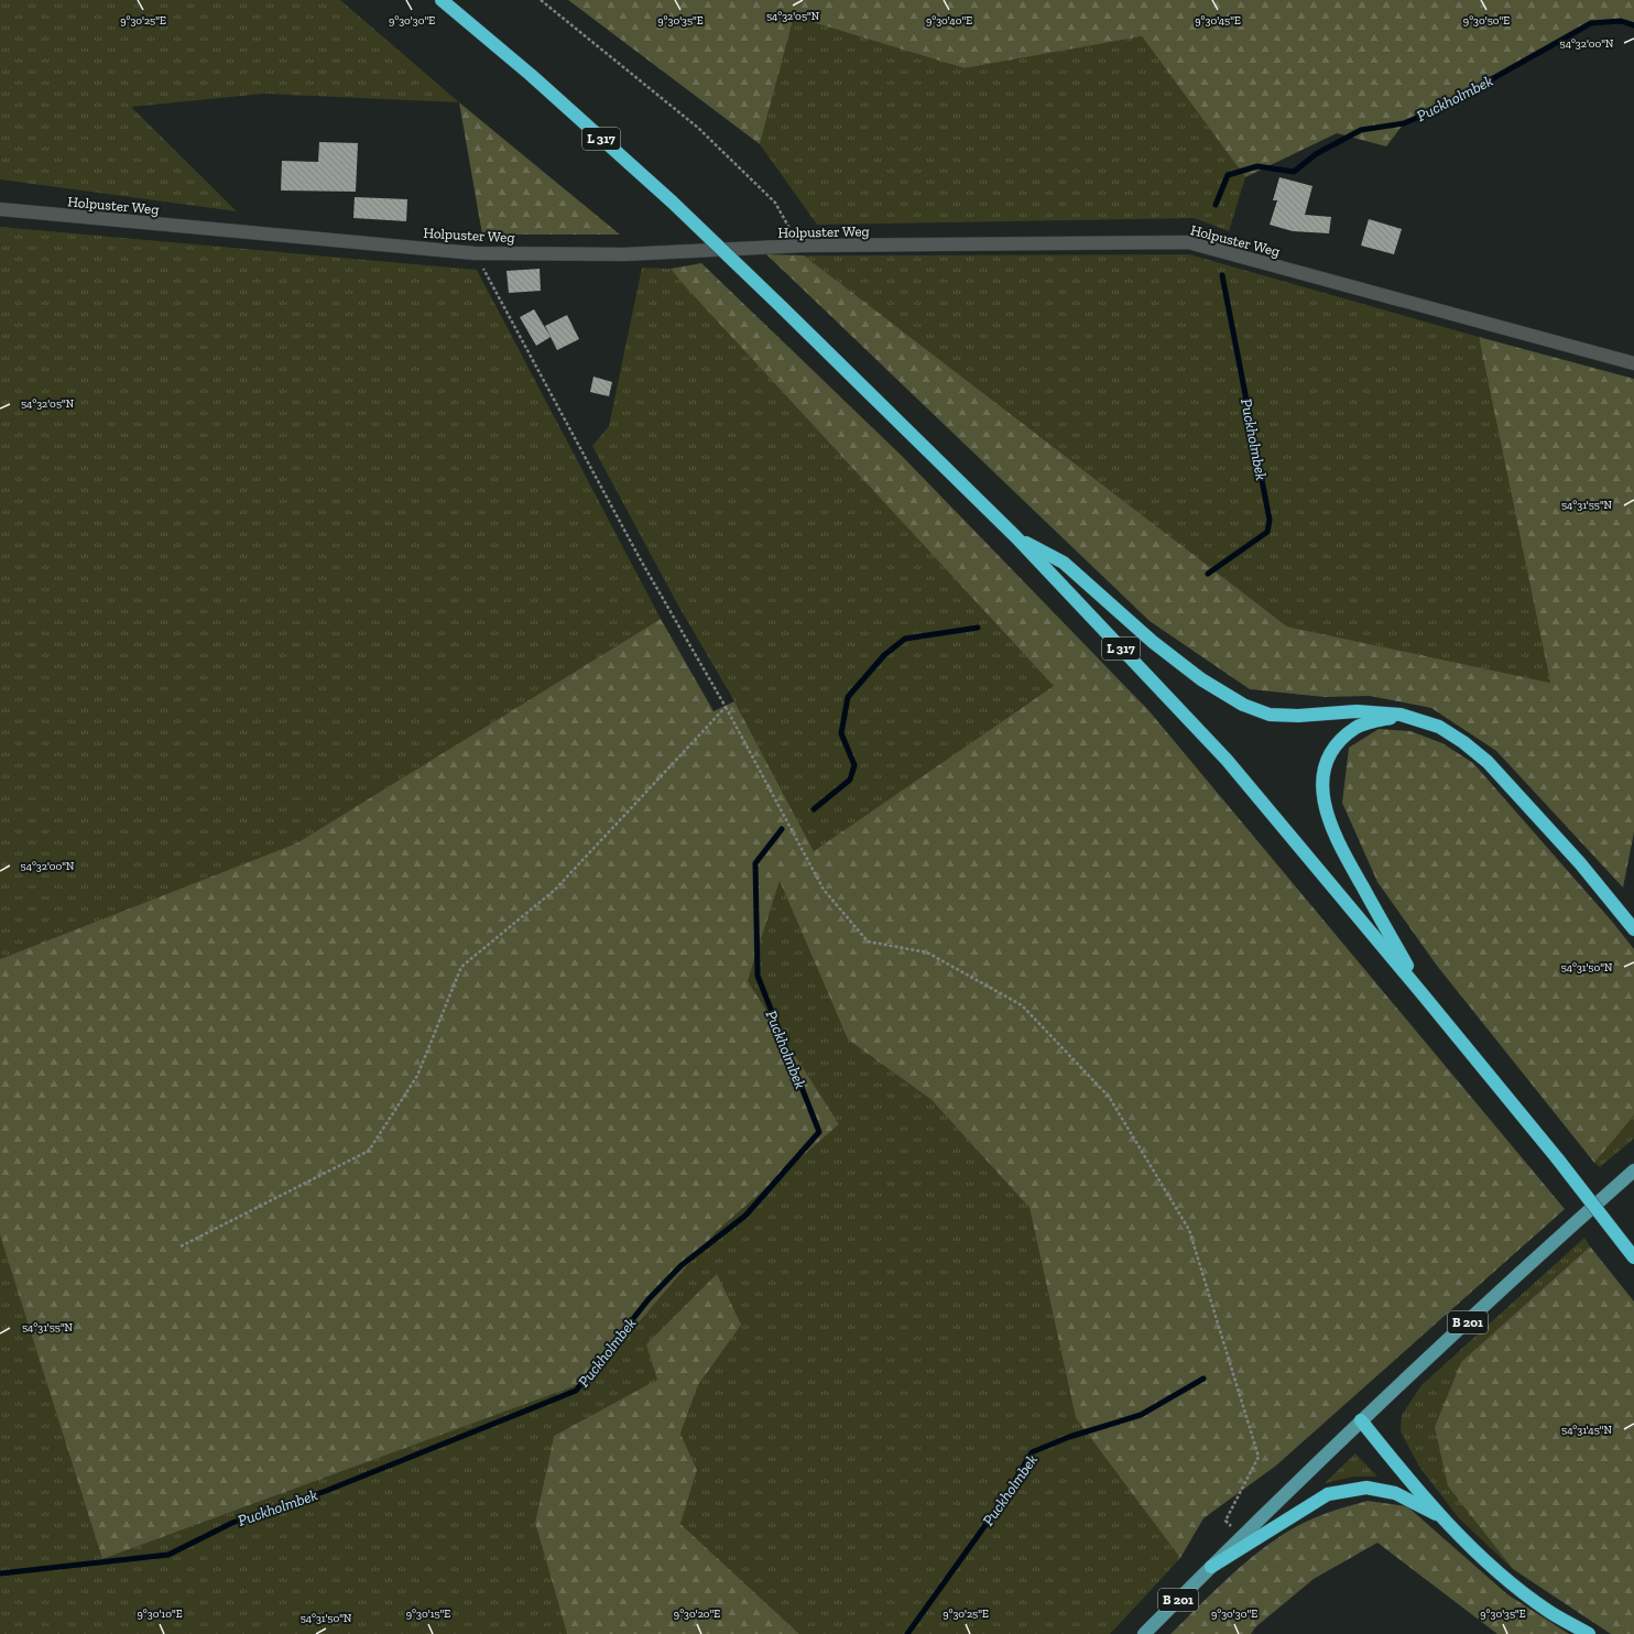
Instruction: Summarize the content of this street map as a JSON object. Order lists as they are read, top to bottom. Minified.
{"streets":{"highway":["L 317"],"main road":["B 201"],"street":["Holpuster Weg"]},"water":["Puckholmbek"],"coordinates":["54°32'05\"N","9°30'25\"E","9°30'30\"E","9°30'35\"E","9°30'40\"E","9°30'45\"E","9°30'50\"E","54°32'00\"N","54°31'55\"N","54°31'50\"N","54°31'45\"N","9°30'10\"E","9°30'15\"E","9°30'20\"E"]}
